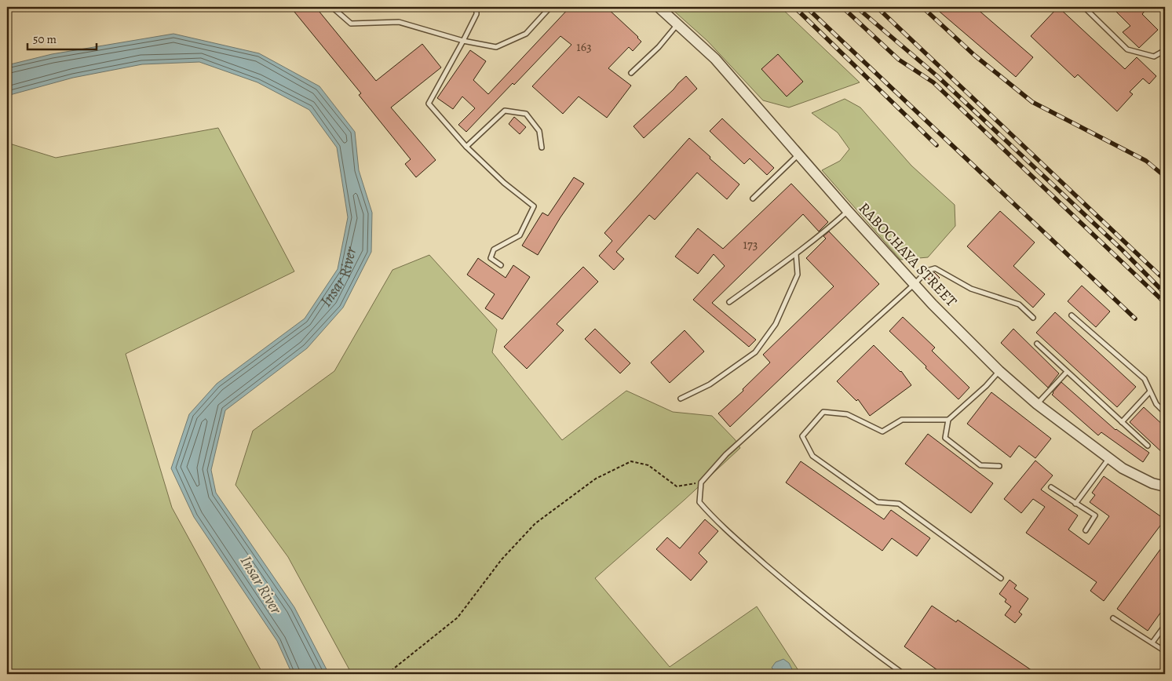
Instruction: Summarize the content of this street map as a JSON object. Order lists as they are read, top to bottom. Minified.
{"streets":{"street":["RABOCHAYA STREET"]},"water":["Insar River"],"house_numbers":["163","173"],"scale_bar":"50 m"}
